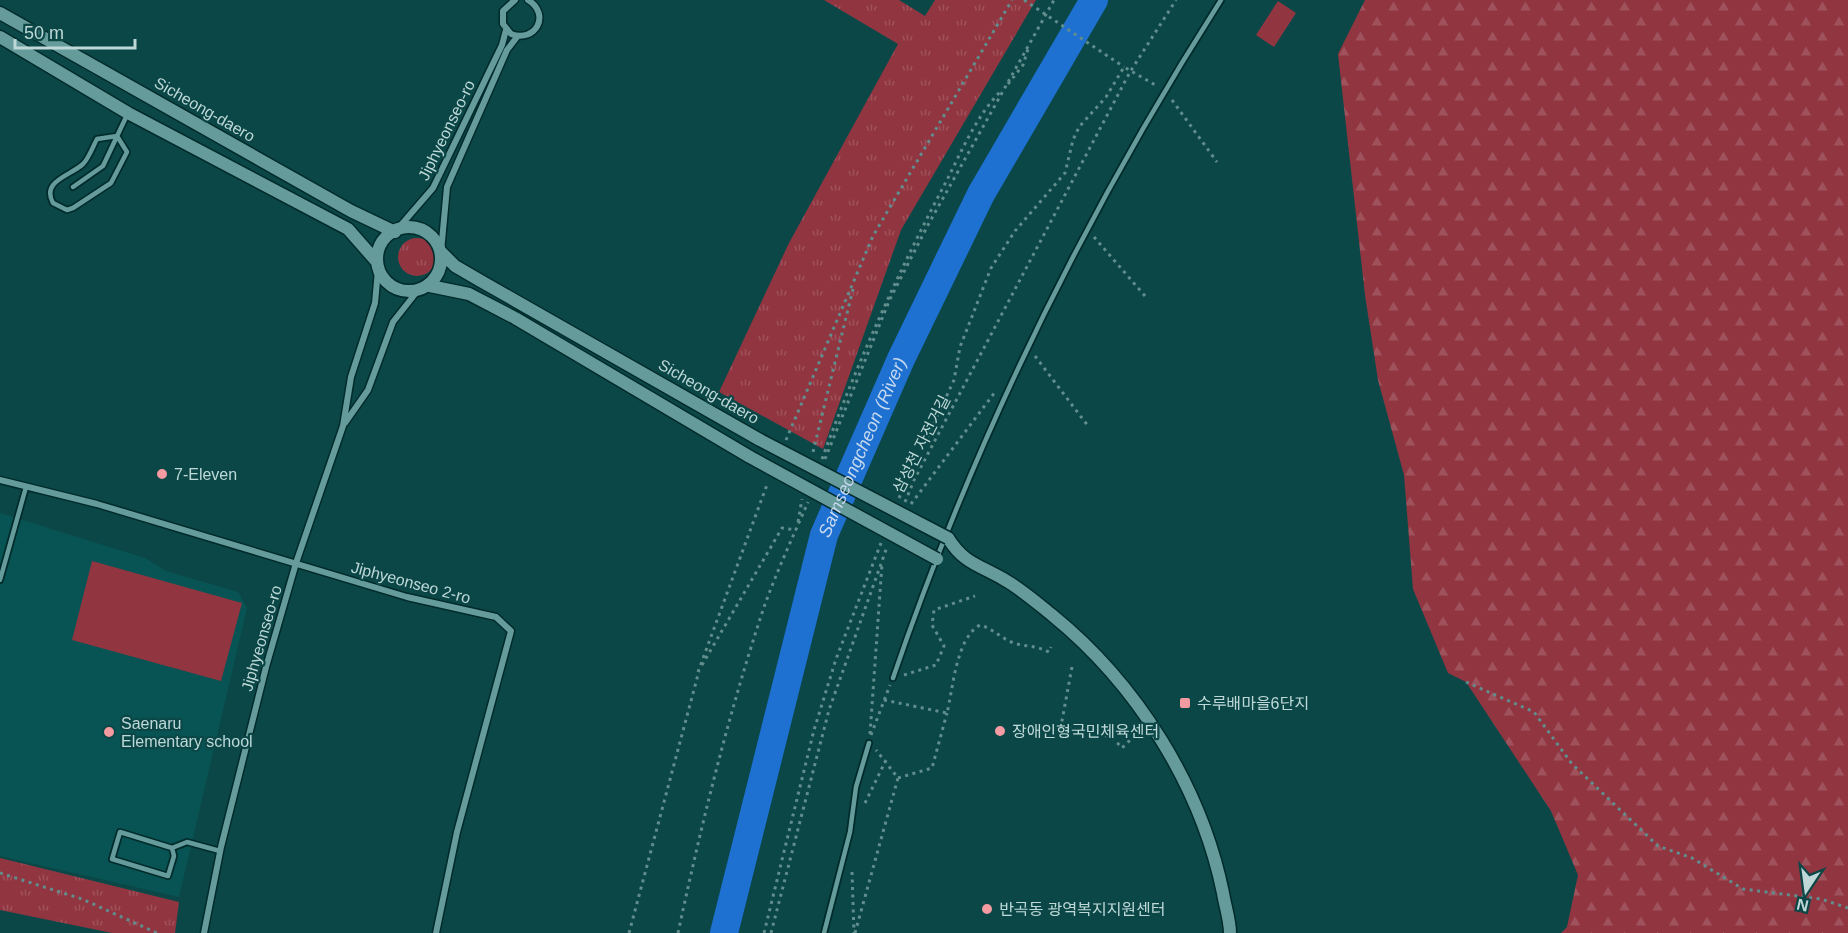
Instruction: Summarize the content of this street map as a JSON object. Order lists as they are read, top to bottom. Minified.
{"streets":{"street":["Sicheong-daero","Jiphyeonseo-ro","Jiphyeonseo 2-ro"],"path":["삼성천 자전거길"]},"crossings":[["Sicheong-daero","Jiphyeonseo-ro"],["Jiphyeonseo-ro","Jiphyeonseo 2-ro"]],"water":["Samseongcheon (River)"],"places":{"other":["7-Eleven","장애인형국민체육센터","Saenaru Elementary school","반곡동 광역복지지원센터"],"transit":["수루배마을6단지"]},"scale_bar":"50 m","north":"bottom"}
